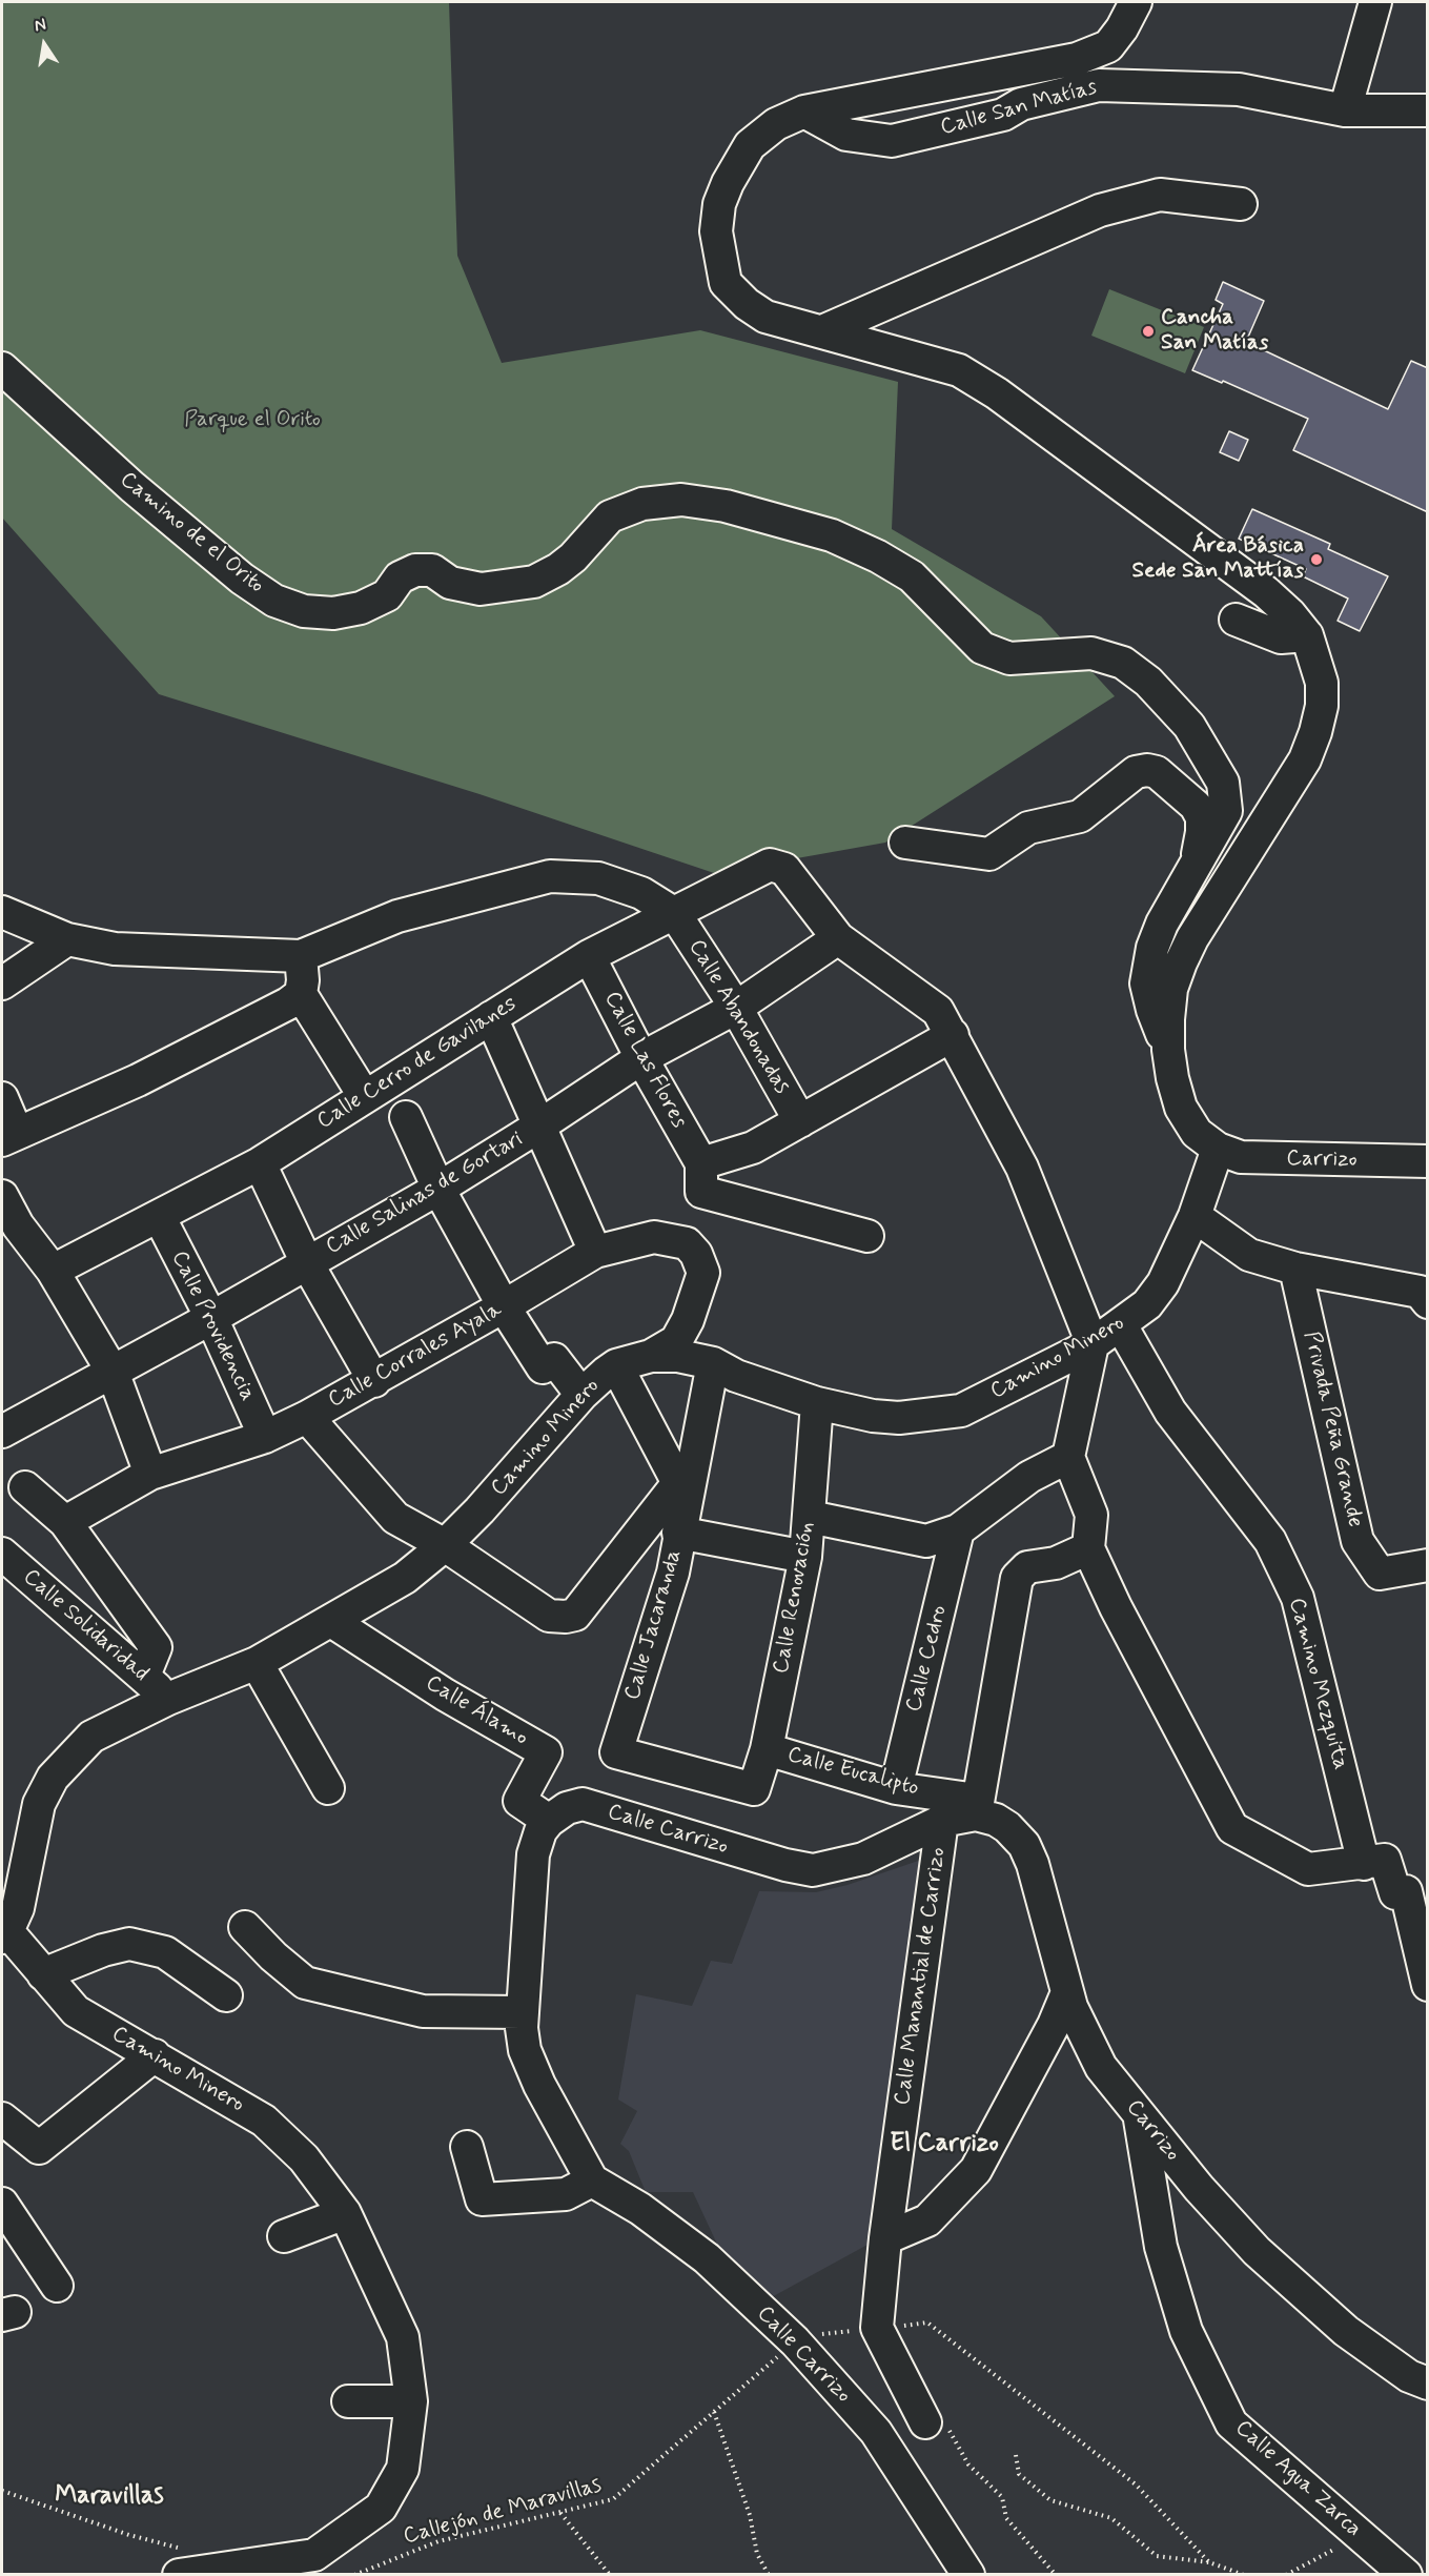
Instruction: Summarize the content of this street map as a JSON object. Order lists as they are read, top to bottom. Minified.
{"streets":{"street":["Calle San Matías","Camino de el Orito","Calle Abandonadas","Calle Las Flores","Calle Cerro de Gavilanes","Carrizo","Calle Salinas de Gortari","Calle Providencia","Calle Corrales Ayala","Camino Minero","Privada Peña Grande","Calle Renovación","Calle Jacaranda","Calle Solidaridad","Calle Cedro","Camino Mezquita","Calle Álamo","Calle Eucalipto","Calle Carrizo","Calle Manantial de Carrizo","Calle Agua Zarca"],"path":["Callejón de Maravillas"]},"crossings":[["Calle Abandonadas","Calle Cerro de Gavilanes"],["Calle Abandonadas","Calle Salinas de Gortari"],["Calle Las Flores","Calle Cerro de Gavilanes"],["Calle Las Flores","Calle Salinas de Gortari"],["Calle Cerro de Gavilanes","Calle Salinas de Gortari"],["Calle Cerro de Gavilanes","Calle Providencia"],["Carrizo","Camino Minero"],["Carrizo","Calle Eucalipto"],["Carrizo","Calle Carrizo"],["Carrizo","Calle Agua Zarca"],["Calle Salinas de Gortari","Calle Providencia"],["Calle Providencia","Calle Corrales Ayala"],["Calle Corrales Ayala","Camino Minero"],["Camino Minero","Calle Renovación"],["Camino Minero","Calle Jacaranda"],["Camino Minero","Calle Solidaridad"],["Camino Minero","Camino Mezquita"],["Camino Minero","Calle Álamo"],["Calle Renovación","Calle Jacaranda"],["Calle Renovación","Calle Eucalipto"],["Calle Cedro","Calle Eucalipto"],["Calle Álamo","Calle Carrizo"],["Calle Eucalipto","Calle Carrizo"],["Calle Carrizo","Calle Manantial de Carrizo"],["Calle Carrizo","Callejón de Maravillas"]],"districts":["El Carrizo","Maravillas"],"parks":["Parque el Orito"],"places":["Cancha San Matías","Área Básica Sede San Mattías"],"north":"top"}
